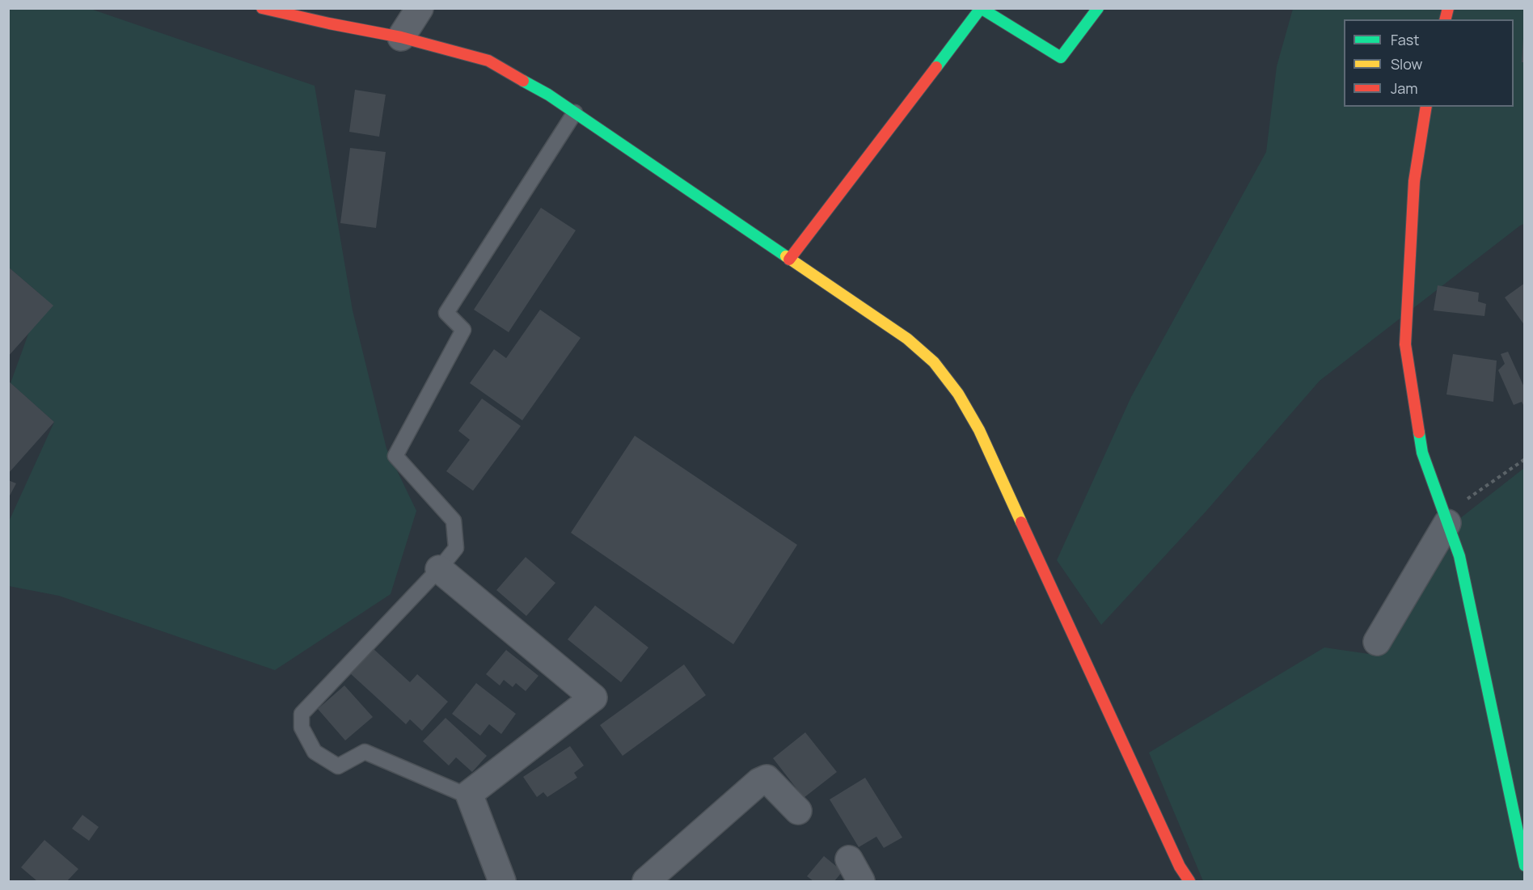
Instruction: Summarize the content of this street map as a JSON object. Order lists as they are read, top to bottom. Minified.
{"legend":["Fast","Slow","Jam"]}
